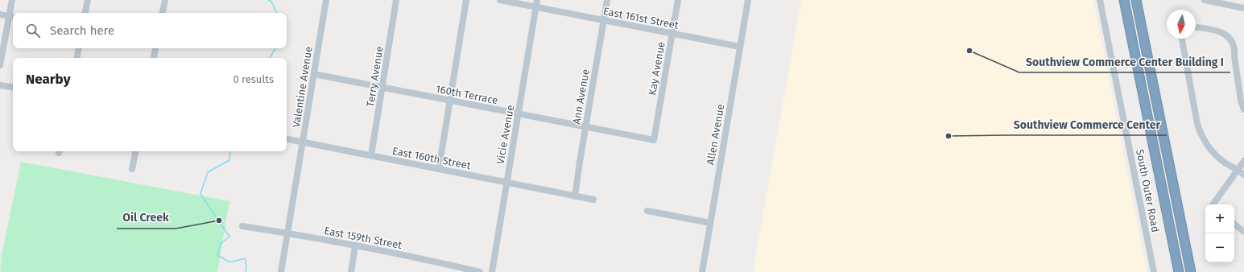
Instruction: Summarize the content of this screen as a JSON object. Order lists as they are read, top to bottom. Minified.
{"streets":{"street":["East 161st Street","Kay Avenue","Terry Avenue","Valentine Avenue","160th Terrace","Ann Avenue","Vicie Avenue","Allen Avenue","East 160th Street","South Outer Road","East 159th Street"]},"crossings":[["East 161st Street","Kay Avenue"],["East 161st Street","Ann Avenue"],["East 161st Street","Vicie Avenue"],["East 161st Street","Allen Avenue"],["Kay Avenue","160th Terrace"],["Terry Avenue","160th Terrace"],["Terry Avenue","East 160th Street"],["Valentine Avenue","160th Terrace"],["Valentine Avenue","East 160th Street"],["Valentine Avenue","East 159th Street"],["160th Terrace","Ann Avenue"],["160th Terrace","Vicie Avenue"],["Ann Avenue","East 160th Street"],["Vicie Avenue","East 160th Street"]],"places":["Southview Commerce Center Building I","Southview Commerce Center","Oil Creek"],"north":"bottom","page":{"search":"Search here","heading":["Nearby","0 results"],"map_buttons":["+","−"]}}
